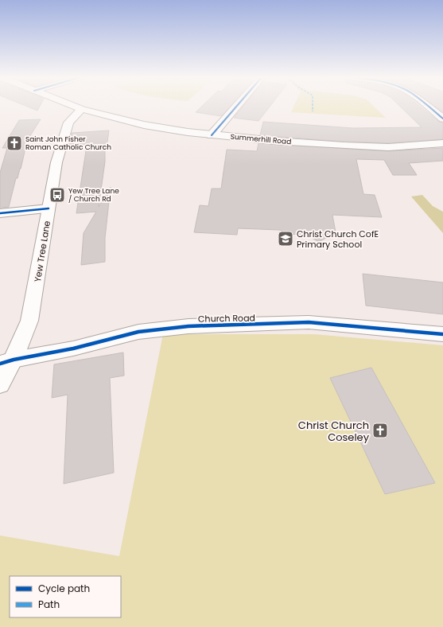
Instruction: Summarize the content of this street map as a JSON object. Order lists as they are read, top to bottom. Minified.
{"streets":{"main road":["Summerhill Road","Yew Tree Lane","Church Road"]},"crossings":[["Summerhill Road","Yew Tree Lane"],["Yew Tree Lane","Church Road"]],"places":{"church":["Saint John Fisher Roman Catholic Church","Christ Church Coseley"],"bus stop":["Yew Tree Lane / Church Rd"],"school or university":["Christ Church CofE Primary School"]},"legend":["Cycle path","Path"]}
